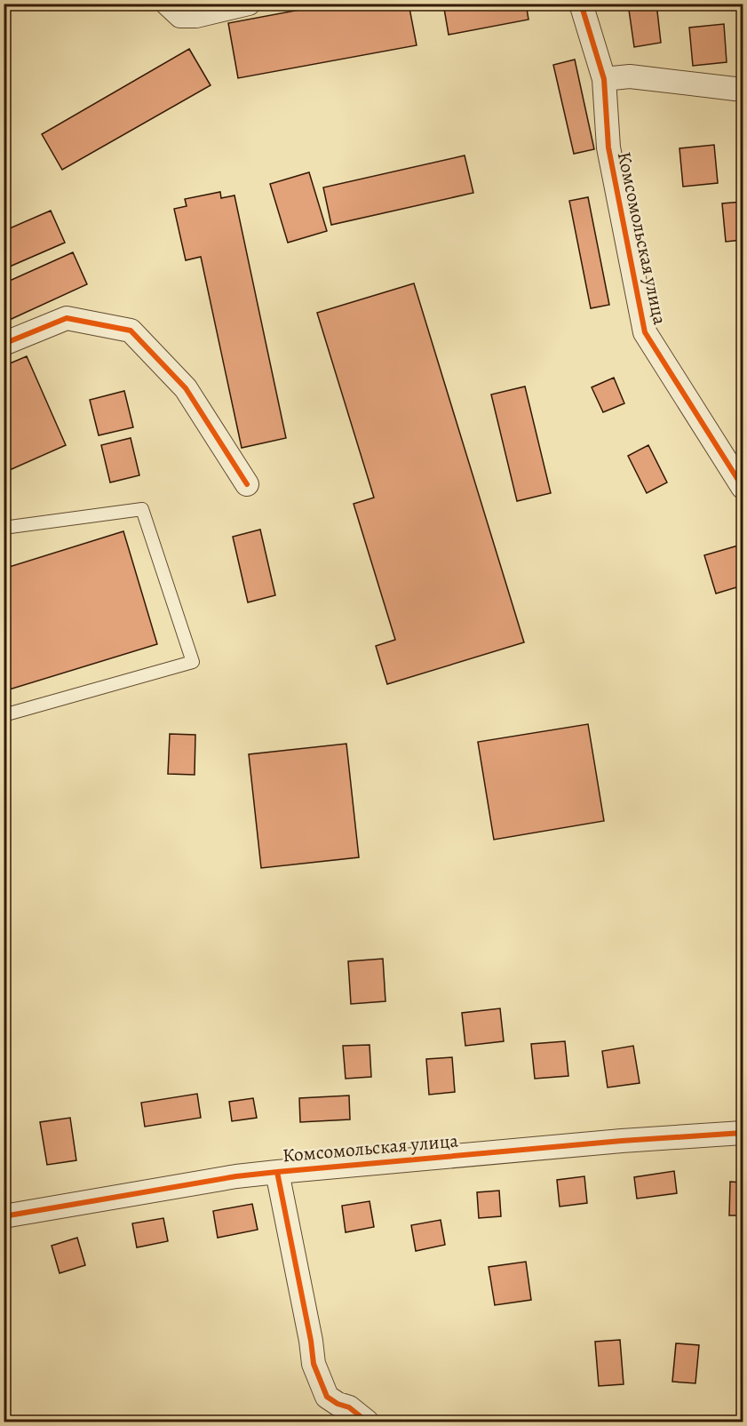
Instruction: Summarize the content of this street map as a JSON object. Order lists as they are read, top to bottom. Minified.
{"streets":{"street":["Комсомольская улица"]}}
